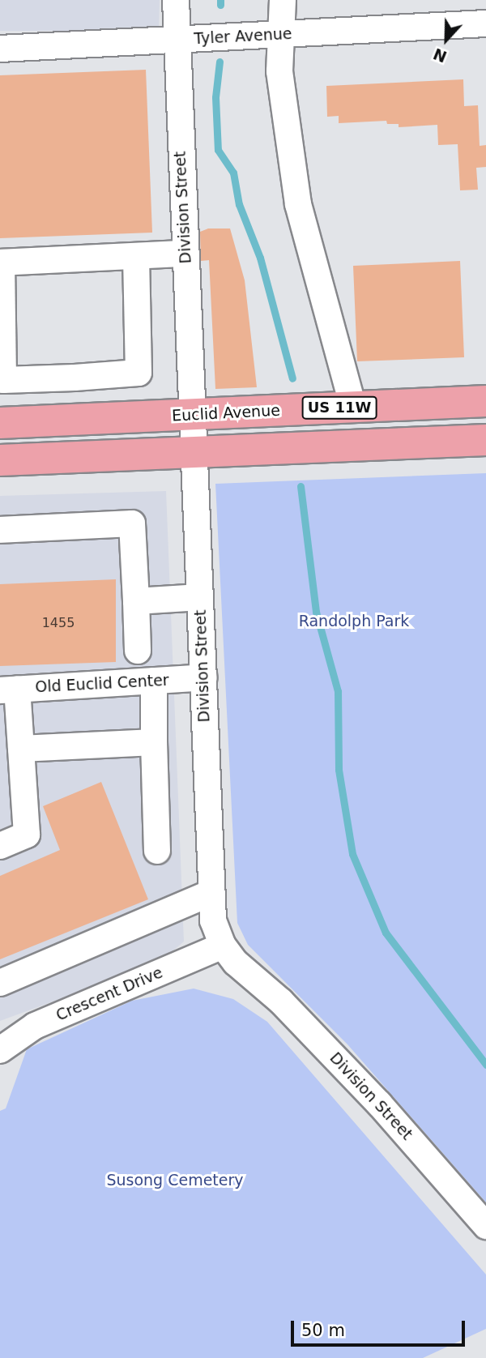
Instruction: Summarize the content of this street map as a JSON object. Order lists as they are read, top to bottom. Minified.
{"streets":{"main road":["US 11W","Euclid Avenue"],"street":["Tyler Avenue","Division Street","Old Euclid Center","Crescent Drive"]},"crossings":[["Tyler Avenue","Division Street"],["Division Street","Euclid Avenue"],["Division Street","Old Euclid Center"],["Division Street","Crescent Drive"]],"parks":["Randolph Park","Susong Cemetery"],"house_numbers":["1455"],"scale_bar":"50 m","north":"bottom"}
